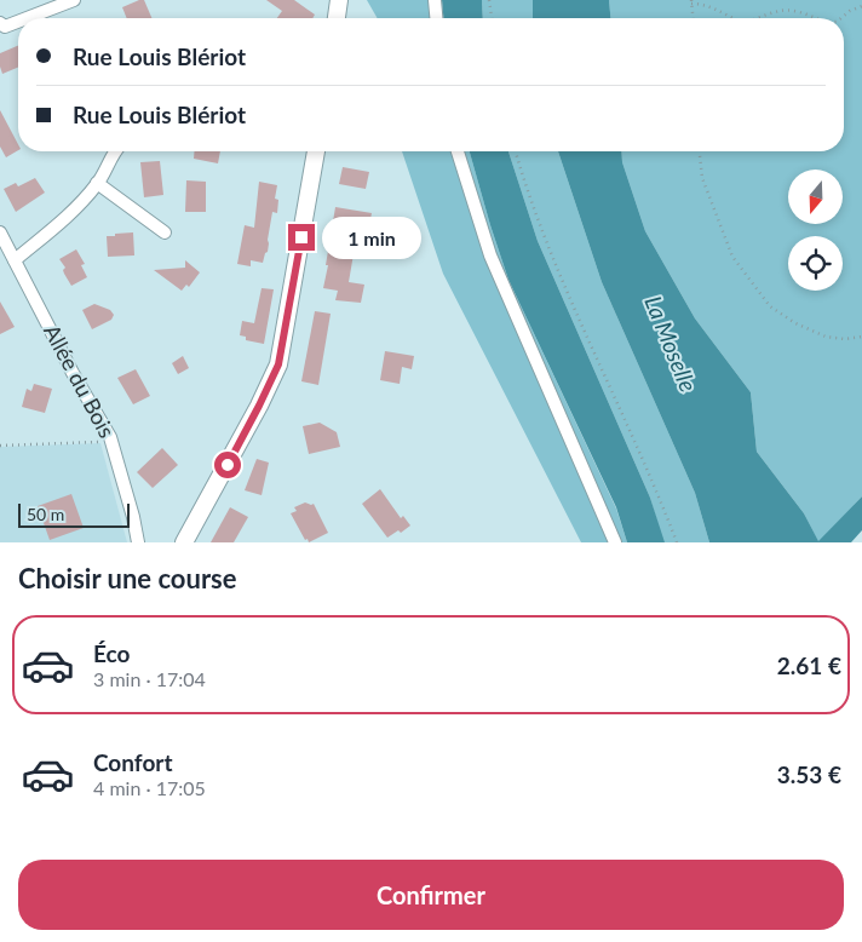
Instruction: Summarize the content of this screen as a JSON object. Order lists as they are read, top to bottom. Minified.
{"streets":{"street":["Allée du Bois"]},"water":["La Moselle"],"scale_bar":"50 m","north":"bottom","page":{"banner":["Rue Louis Blériot","Rue Louis Blériot"],"bubble":"1 min","scale":"50 m","heading":"Choisir une course","list":[{"name":"Éco","note":"3 min · 17:04","value":"2.61 €"},{"name":"Confort","note":"4 min · 17:05","value":"3.53 €"}],"buttons":"Confirmer"}}
